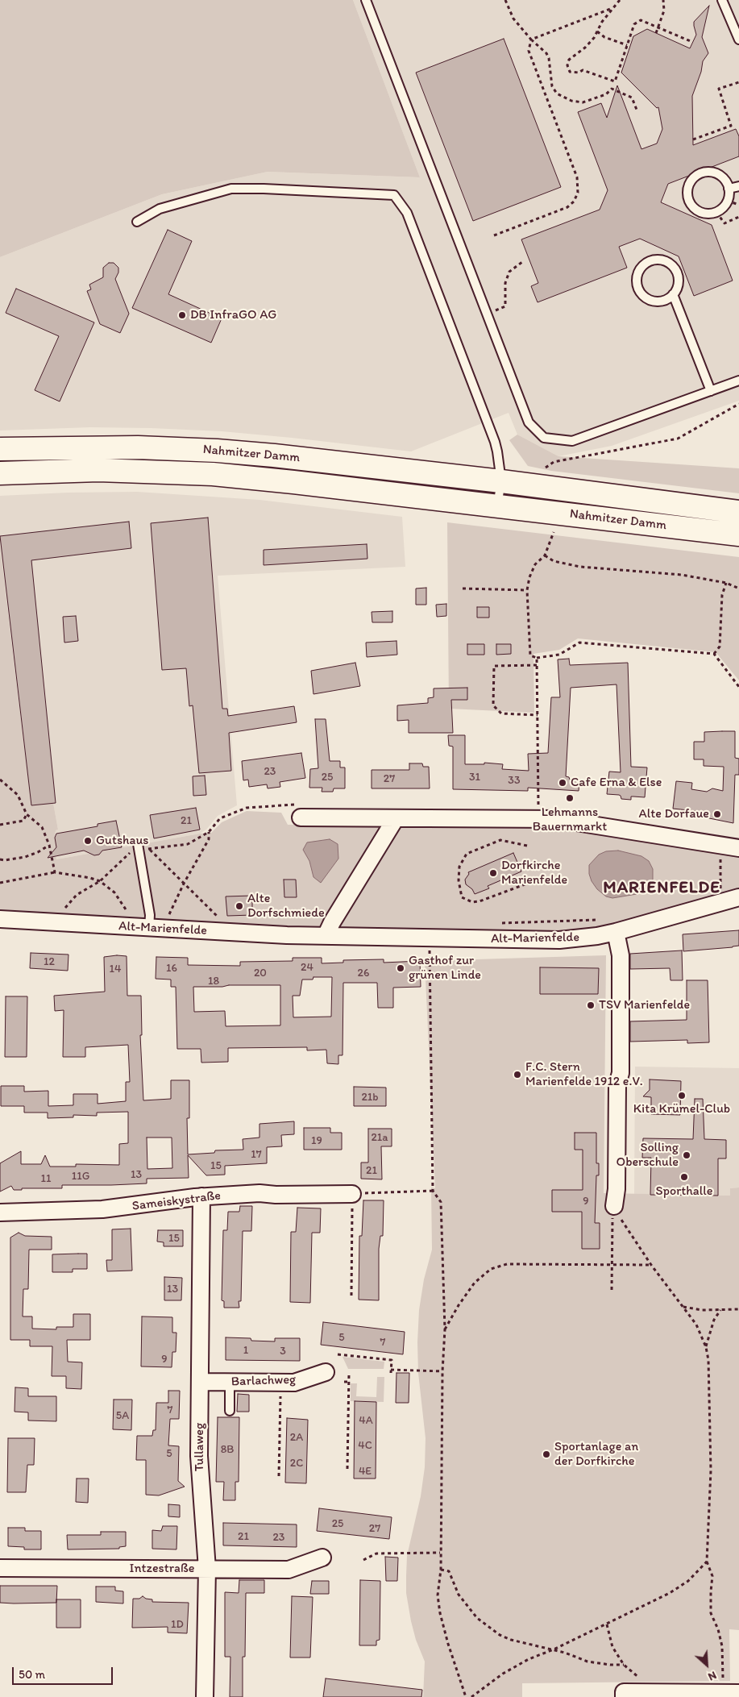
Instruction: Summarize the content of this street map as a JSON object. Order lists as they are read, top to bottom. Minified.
{"streets":{"main road":["Nahmitzer Damm"],"street":["Alt-Marienfelde","Sameiskystraße","Barlachweg","Tullaweg","Intzestraße"]},"crossings":[["Sameiskystraße","Tullaweg"],["Barlachweg","Tullaweg"],["Tullaweg","Intzestraße"]],"districts":["MARIENFELDE"],"places":["DB InfraGO AG","Cafe Erna & Else","Lehmanns Bauernmarkt","Alte Dorfaue","Gutshaus","Dorfkirche Marienfelde","Alte Dorfschmiede","Gasthof zur grünen Linde","TSV Marienfelde","F.C. Stern Marienfelde 1912 e.V.","Kita Krümel-Club","Solling Oberschule","Sporthalle","Sportanlage an der Dorfkirche"],"house_numbers":["23","25","31","27","33","21","12","24","16","14","20","26","18","21b","21a","19","17","15","21","13","11G","11","9","15","13","5","7","1","3","9","7","5A","4A","2A","4C","8B","5","2C","4E","25","27","21","23","1D"],"scale_bar":"50 m","north":"bottom right"}
